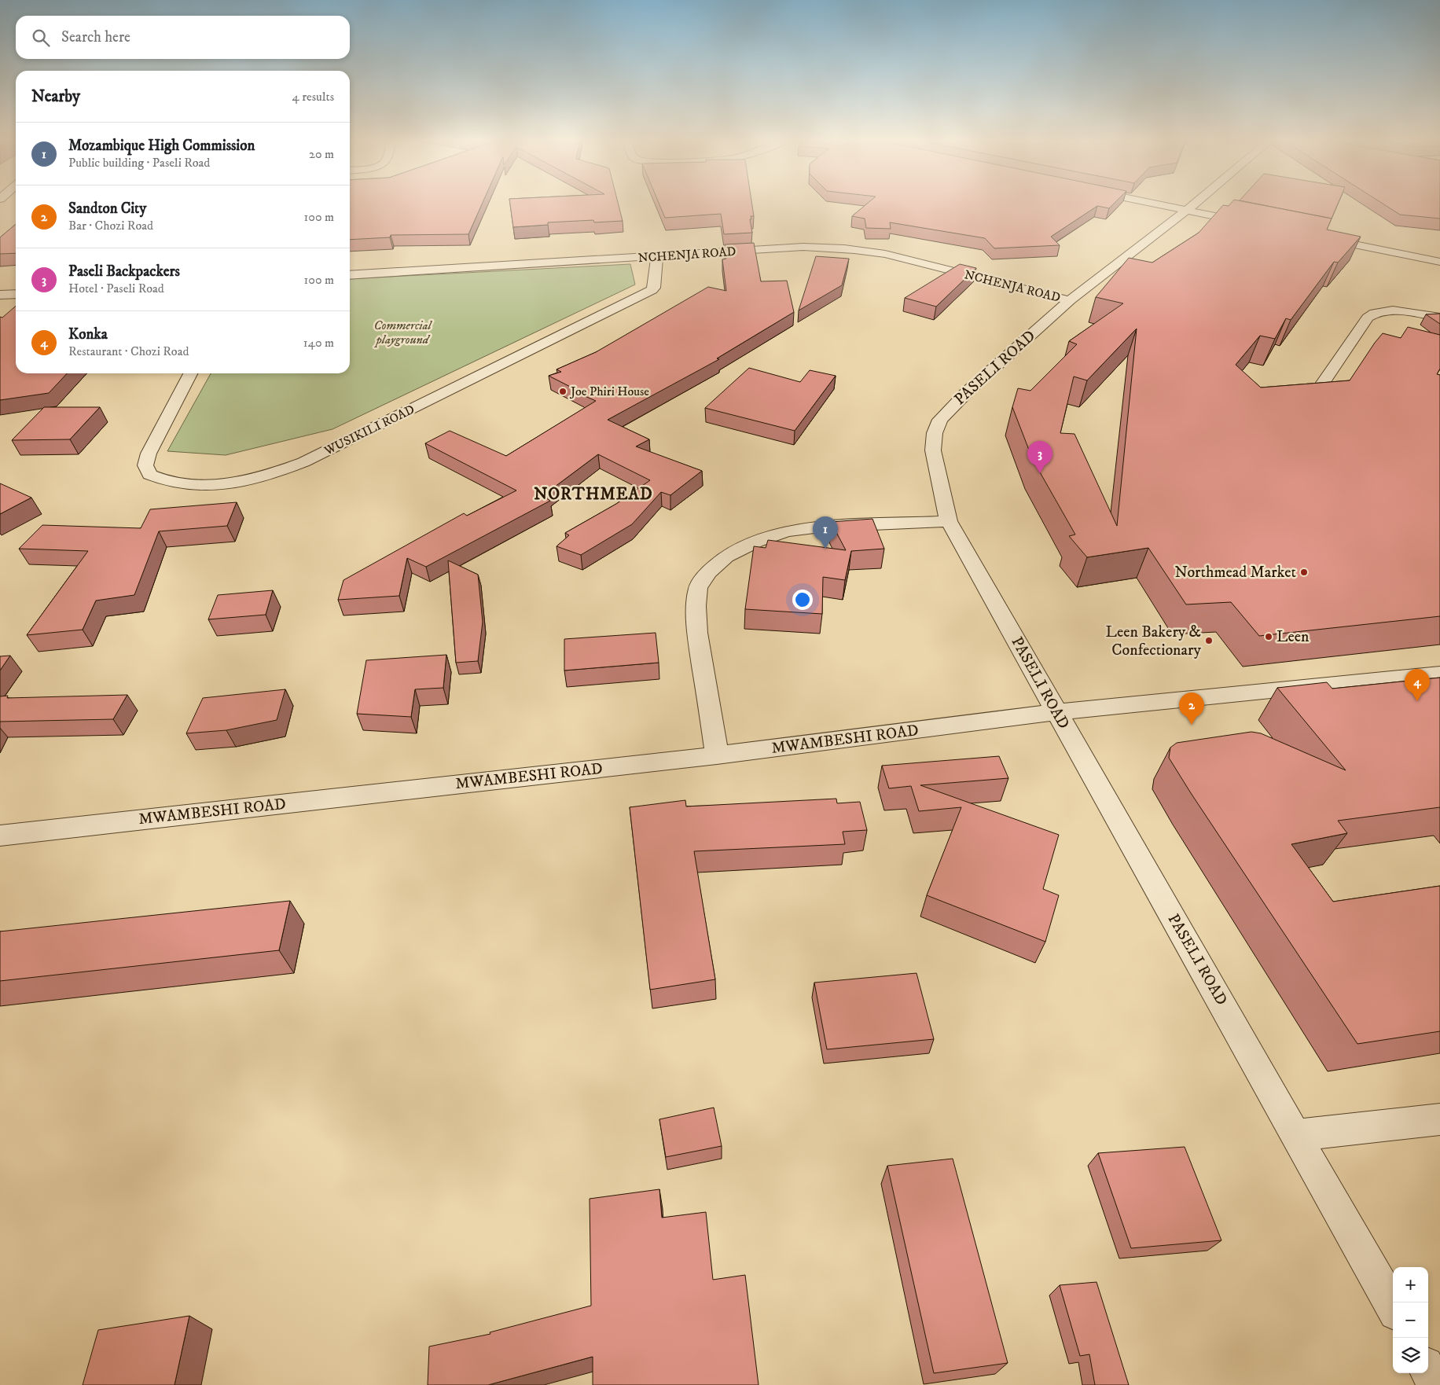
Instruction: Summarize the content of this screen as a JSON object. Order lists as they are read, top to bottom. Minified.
{"streets":{"street":["NCHENJA ROAD","PASELI ROAD","WUSIKILI ROAD","MWAMBESHI ROAD"]},"crossings":[["NCHENJA ROAD","PASELI ROAD"],["NCHENJA ROAD","WUSIKILI ROAD"],["PASELI ROAD","MWAMBESHI ROAD"]],"districts":["NORTHMEAD"],"parks":["Commercial playground"],"places":["Joe Phiri House","Northmead Market","Leen","Leen Bakery & Confectionary"],"page":{"search":"Search here","heading":["Nearby","4 results"],"list":[{"mark":"1","name":"Mozambique High Commission","note":"Public building · Paseli Road","value":"20 m"},{"mark":"2","name":"Sandton City","note":"Bar · Chozi Road","value":"100 m"},{"mark":"3","name":"Paseli Backpackers","note":"Hotel · Paseli Road","value":"100 m"},{"mark":"4","name":"Konka","note":"Restaurant · Chozi Road","value":"140 m"}],"pins":["3","1","4","2"],"map_buttons":["+","−"]}}
